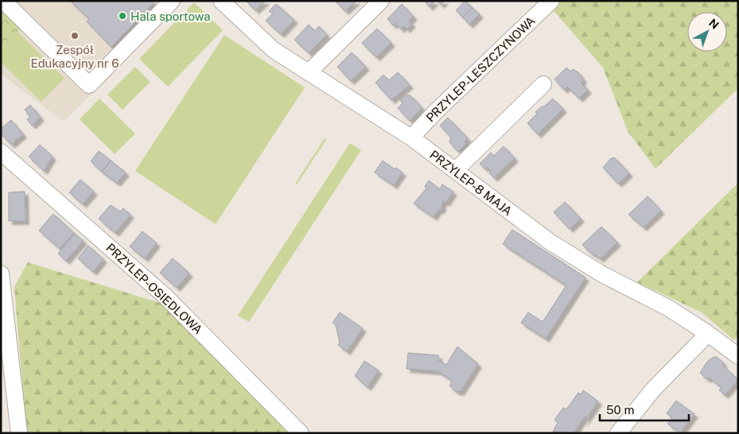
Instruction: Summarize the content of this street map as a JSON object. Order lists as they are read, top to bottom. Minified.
{"streets":{"street":["PRZYLEP-LESZCZYNOWA","PRZYLEP-8 MAJA","PRZYLEP-OSIEDLOWA"]},"crossings":[["PRZYLEP-LESZCZYNOWA","PRZYLEP-8 MAJA"]],"places":["Hala sportowa","Zespół Edukacyjny nr 6"],"scale_bar":"50 m","north":"top right"}
